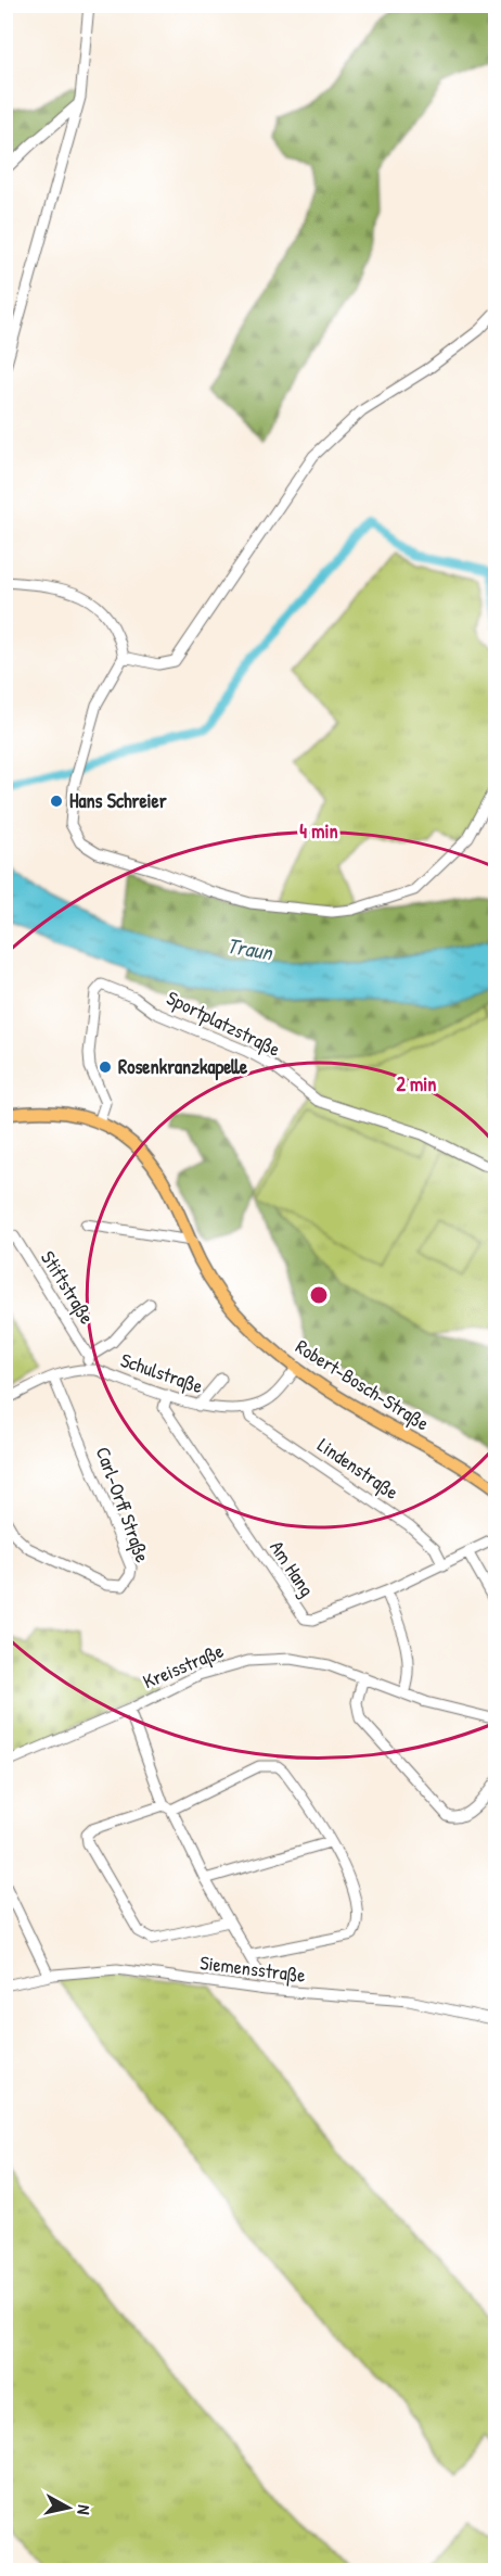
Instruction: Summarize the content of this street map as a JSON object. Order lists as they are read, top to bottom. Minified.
{"streets":{"main road":["Robert-Bosch-Straße"],"street":["Sportplatzstraße","Stiftstraße","Schulstraße","Lindenstraße","Carl-Orff Straße","Am Hang","Kreisstraße","Siemensstraße"]},"crossings":[["Sportplatzstraße","Robert-Bosch-Straße"],["Schulstraße","Lindenstraße"],["Schulstraße","Carl-Orff Straße"],["Schulstraße","Am Hang"],["Lindenstraße","Am Hang"]],"water":["Traun"],"places":["Hans Schreier","Rosenkranzkapelle"],"north":"right","rings":["4 min","2 min"]}
